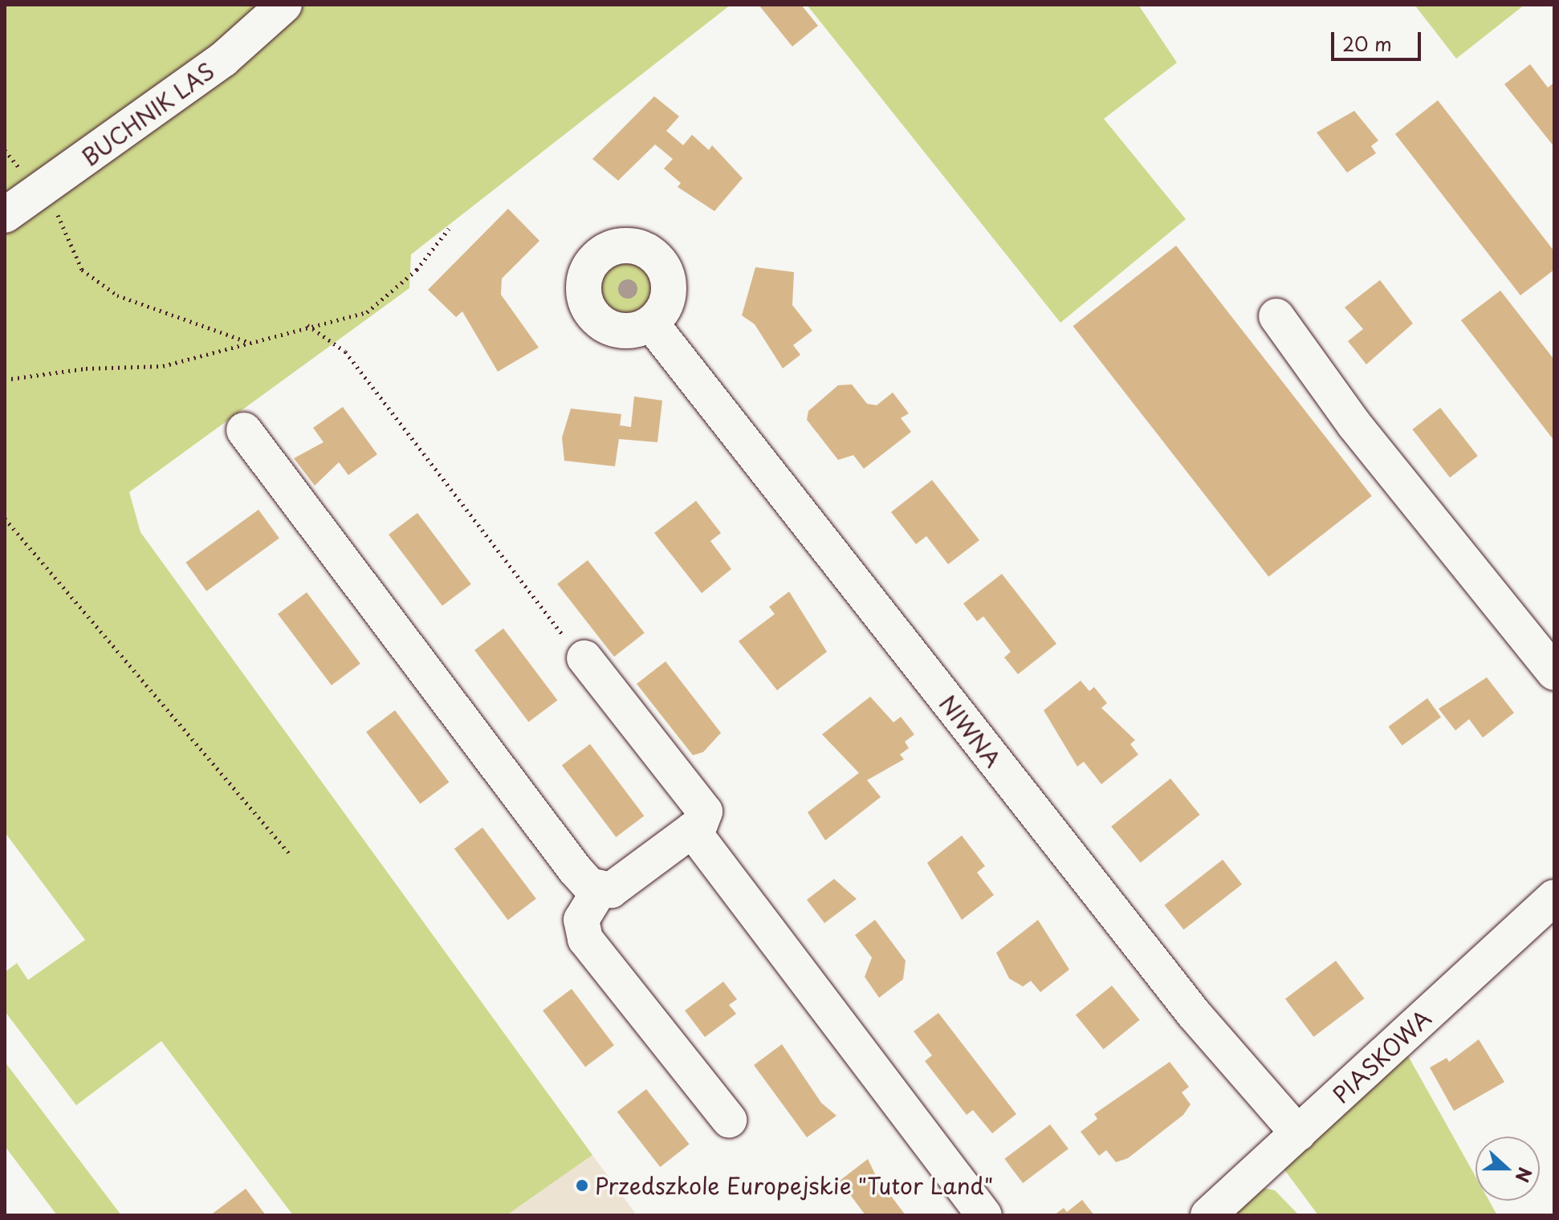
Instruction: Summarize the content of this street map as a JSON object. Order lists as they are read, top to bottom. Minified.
{"streets":{"street":["BUCHNIK LAS","NIWNA","PIASKOWA"]},"crossings":[["NIWNA","PIASKOWA"]],"places":["Przedszkole Europejskie \"Tutor Land\""],"scale_bar":"20 m","north":"right"}
